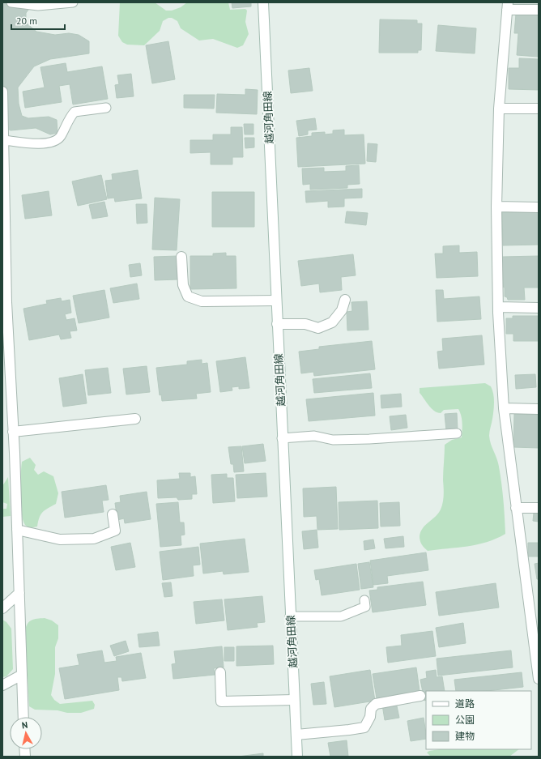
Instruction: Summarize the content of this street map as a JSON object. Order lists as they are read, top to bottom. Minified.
{"streets":{"street":["越河角田線"]},"legend":["道路","公園","建物"],"scale_bar":"20 m","north":"top"}
